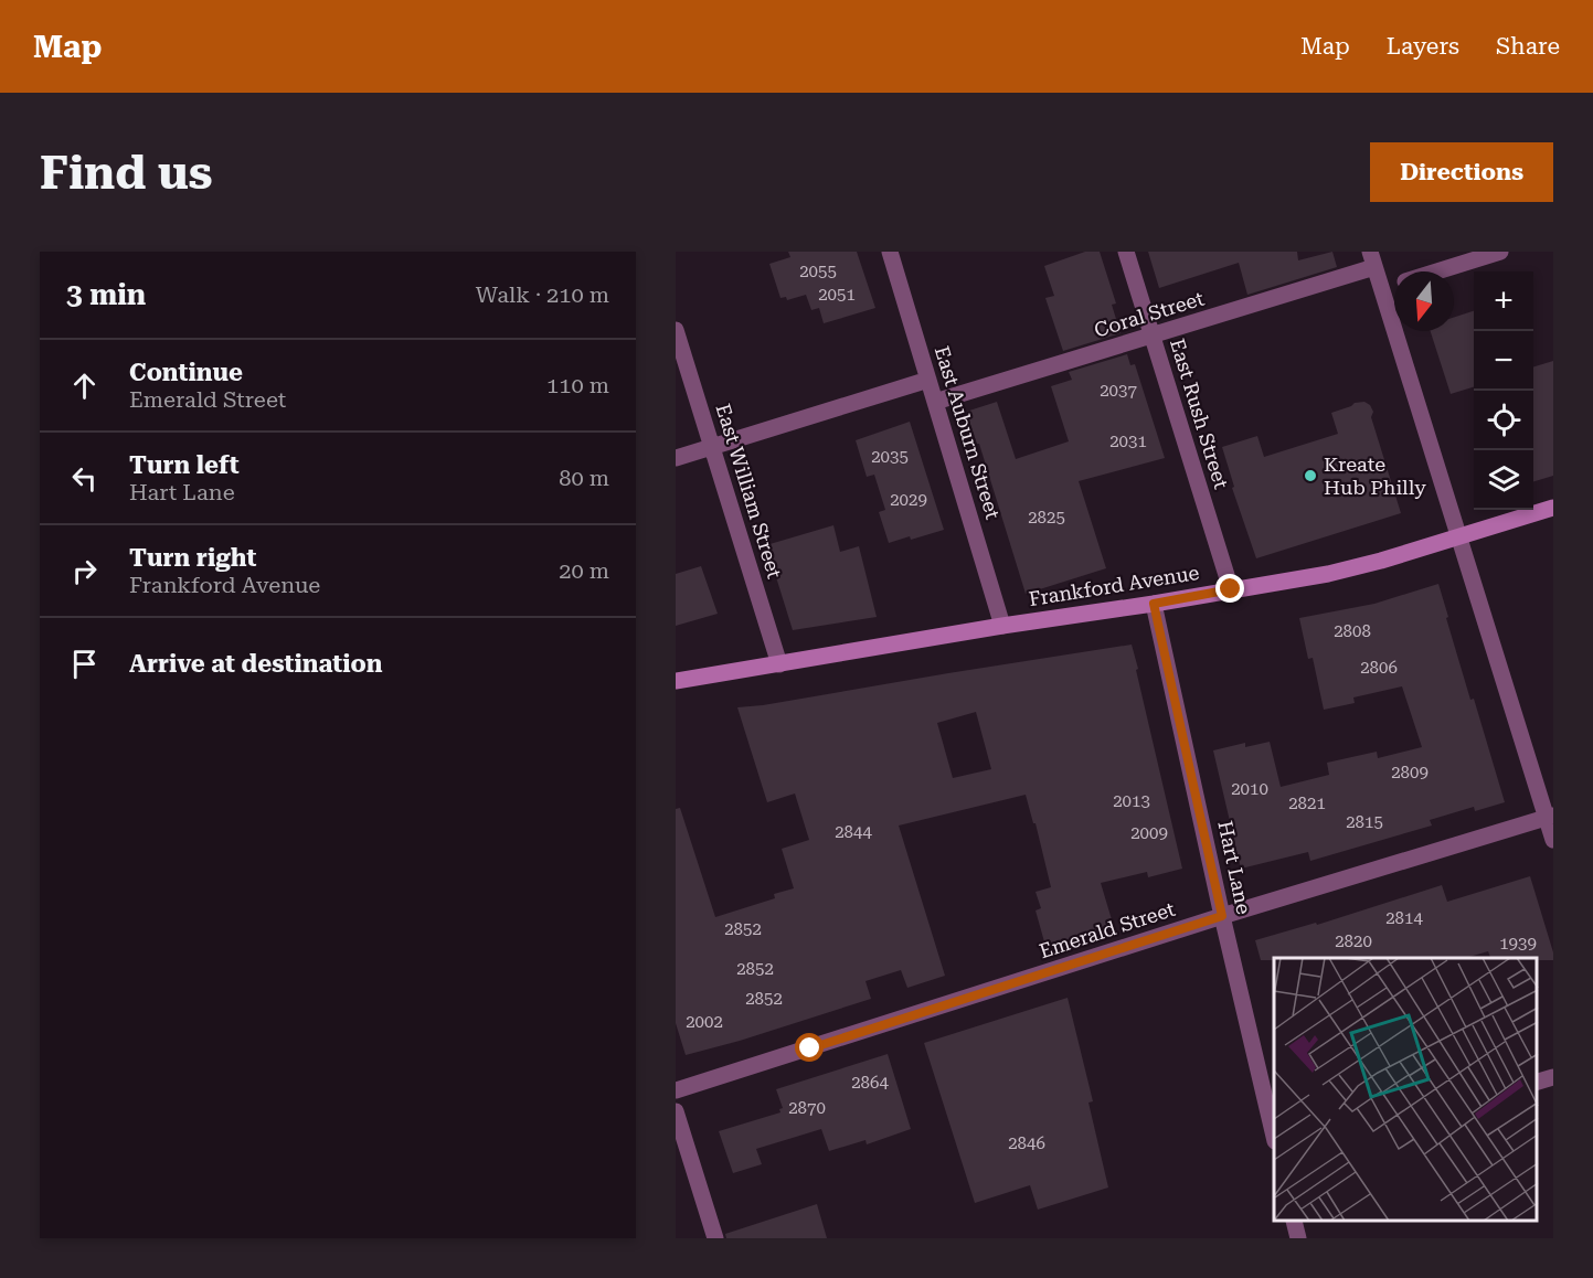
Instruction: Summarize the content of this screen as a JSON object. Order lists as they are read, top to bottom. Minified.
{"streets":{"main road":["Frankford Avenue"],"street":["Coral Street","East Rush Street","East Auburn Street","East William Street","Hart Lane","Emerald Street"]},"crossings":[["Coral Street","East Rush Street"],["Coral Street","East Auburn Street"],["East Rush Street","Frankford Avenue"],["East Auburn Street","Frankford Avenue"],["East William Street","Frankford Avenue"],["Frankford Avenue","Hart Lane"],["Hart Lane","Emerald Street"]],"places":["Kreate Hub Philly"],"house_numbers":["2055","2051","2037","2031","2035","2029","2825","2808","2806","2809","2010","2013","2821","2815","2844","2009","2814","2852","2820","1939","2852","2852","2002","2864","2870","2846"],"north":"bottom","page":{"header":"Map","nav":["Map","Layers","Share"],"buttons":"Directions","title":"Find us","heading":["3 min","Walk · 210 m"],"map_buttons":["+","−"],"list":[["Continue","Emerald Street","110 m"],["Turn left","Hart Lane","80 m"],["Turn right","Frankford Avenue","20 m"],"Arrive at destination"]}}
